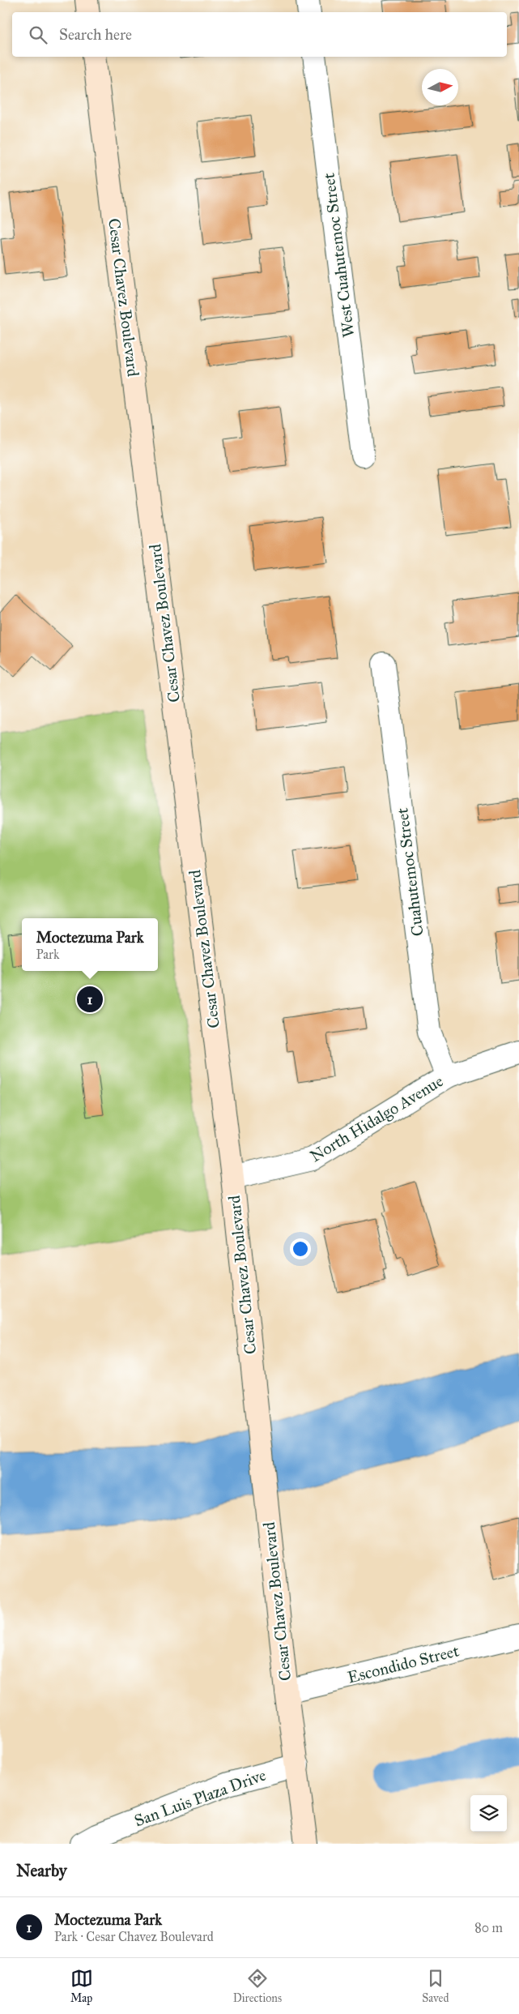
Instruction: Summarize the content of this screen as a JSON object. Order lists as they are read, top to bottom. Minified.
{"streets":{"street":["West Cuahutemoc Street","Cesar Chavez Boulevard","Cuahutemoc Street","North Hidalgo Avenue","Escondido Street","San Luis Plaza Drive"]},"crossings":[["Cesar Chavez Boulevard","North Hidalgo Avenue"],["Cesar Chavez Boulevard","Escondido Street"],["Cesar Chavez Boulevard","San Luis Plaza Drive"],["Cuahutemoc Street","North Hidalgo Avenue"]],"north":"right","page":{"search":"Search here","popup":["Moctezuma Park","Park"],"pins":"1","heading":"Nearby","list":[{"mark":"1","name":"Moctezuma Park","note":"Park · Cesar Chavez Boulevard","value":"80 m"}],"nav":["Map","Directions","Saved"]}}
